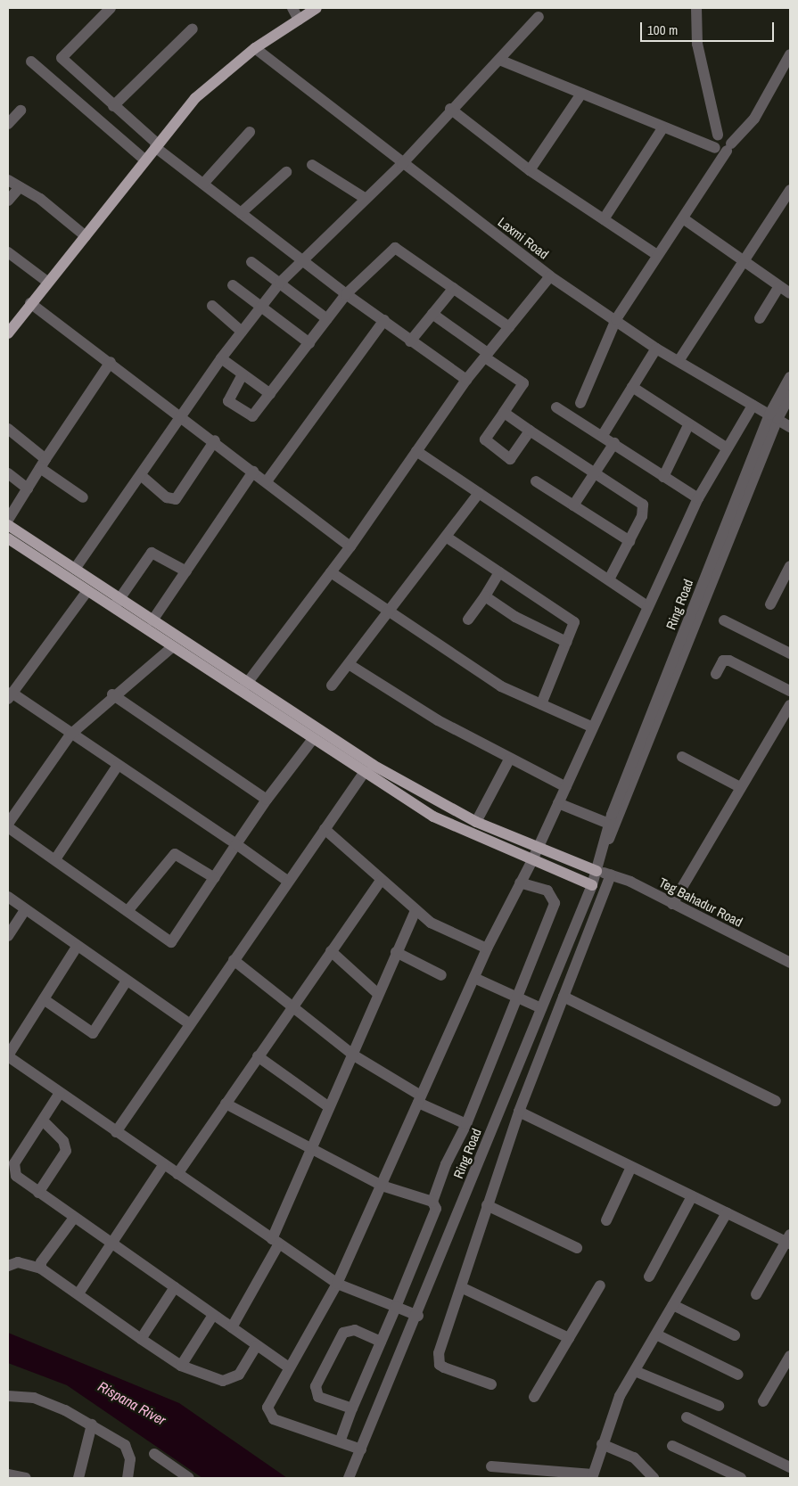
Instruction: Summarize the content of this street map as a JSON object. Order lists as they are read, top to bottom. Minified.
{"streets":{"street":["Laxmi Road","Ring Road","Teg Bahadur Road"]},"crossings":[["Laxmi Road","Ring Road"],["Ring Road","Teg Bahadur Road"]],"water":["Rispana River"],"scale_bar":"100 m"}
